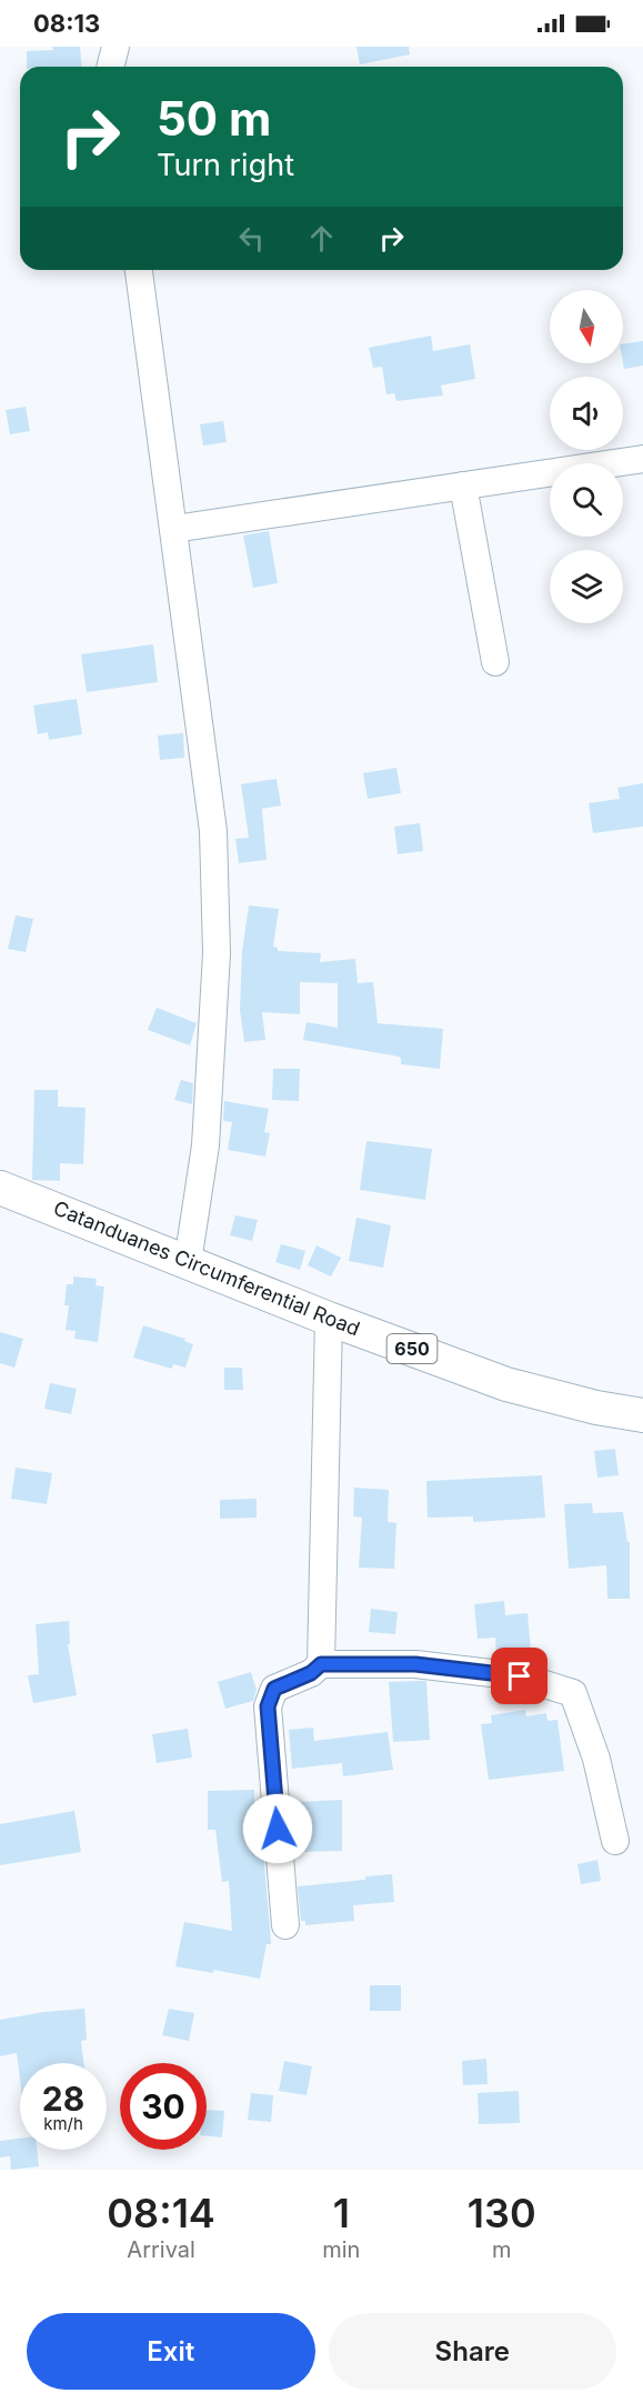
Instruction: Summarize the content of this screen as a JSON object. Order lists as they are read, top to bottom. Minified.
{"streets":{"main road":["Catanduanes Circumferential Road","650"]},"north":"bottom","page":{"status":"08:13","turn":["50 m","Turn right"],"speed":"28 km/h","limit":"30","eta":["08:14","Arrival","1","min","130","m"],"buttons":["Exit","Share"]}}
